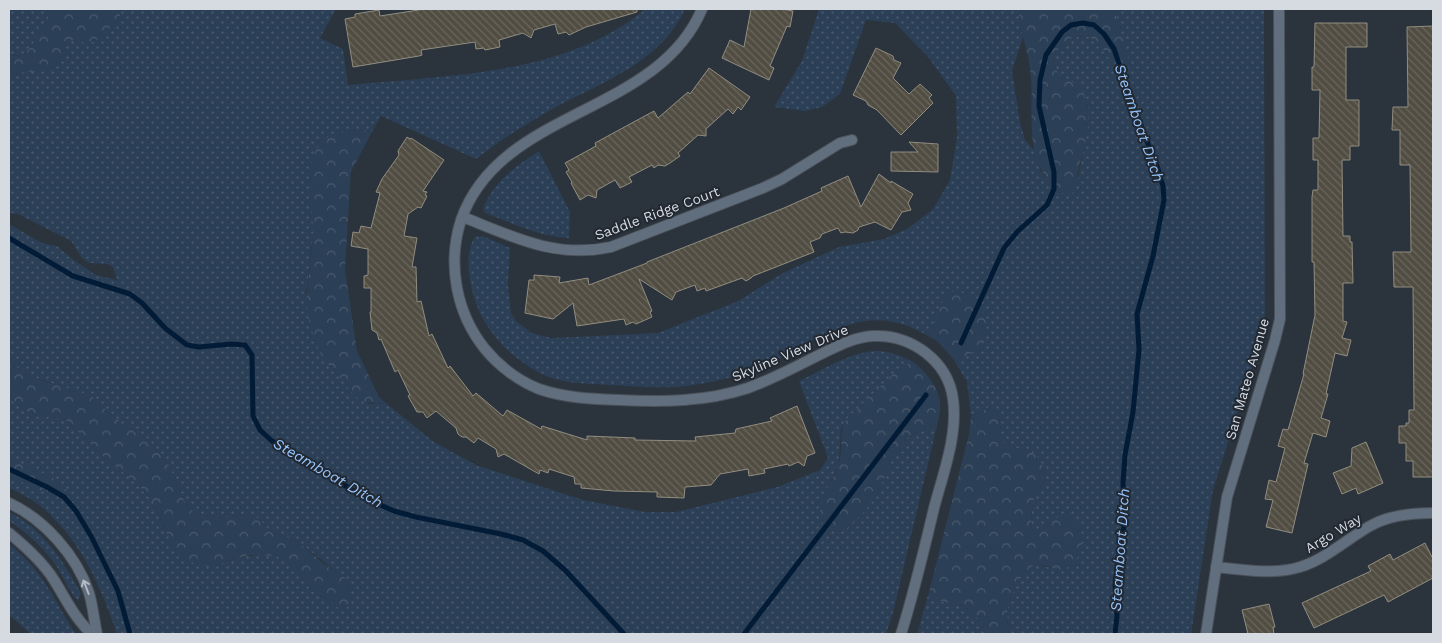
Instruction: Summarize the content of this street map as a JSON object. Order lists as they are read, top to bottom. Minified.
{"streets":{"street":["Saddle Ridge Court","Skyline View Drive","San Mateo Avenue","Argo Way"]},"crossings":[["Saddle Ridge Court","Skyline View Drive"],["San Mateo Avenue","Argo Way"]],"water":["Steamboat Ditch"]}
